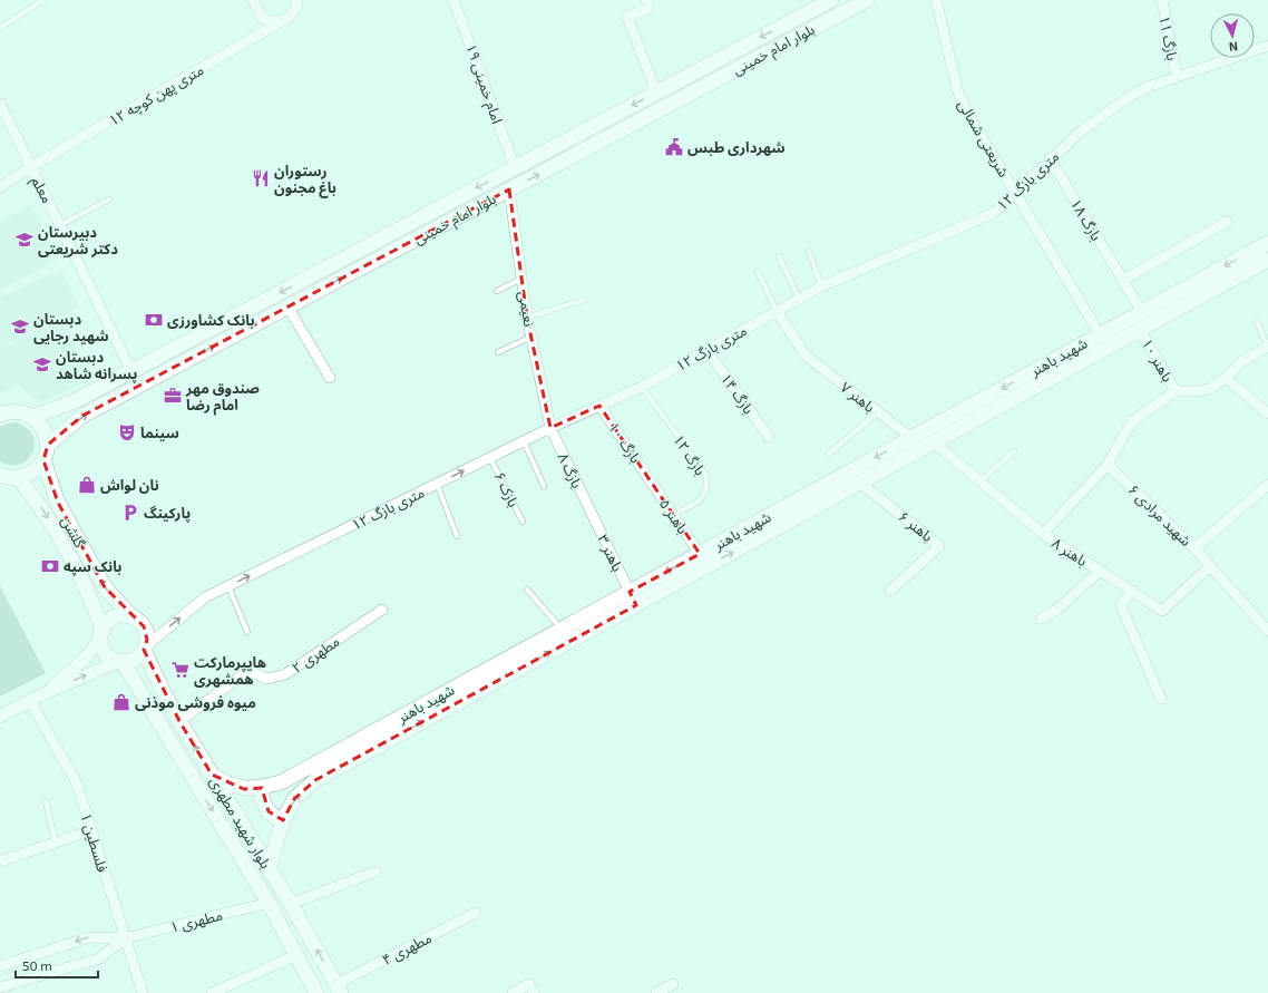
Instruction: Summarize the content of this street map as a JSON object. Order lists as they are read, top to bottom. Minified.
{"streets":{"main road":["بلوار امام خمینی","شهید باهنر","گلشن","بلوار شهید مطهری"],"street":["بازگ ۱۱","امام خمینی ۱۹","۱۲ متری پهن کوچه","شریعتی شمالی","۱۲ متری بازگ","معلم","بازگ ۱۸","نعیمی","باهنر ۱۰","بازگ ۱۴","باهنر ۷","بازگ ۱۰","بازگ ۸","شهید مرادی ۶","باهنر ۵","باهنر ۶","باهنر ۸","باهنر ۳","مطهری ۲","فلسطین ۱","مطهری ۱","مطهری ۴"],"lane":["بازگ ۱۲","بازک ۶"]},"crossings":[["بازگ ۱۱","۱۲ متری بازگ"],["بلوار امام خمینی","امام خمینی ۱۹"],["بلوار امام خمینی","معلم"],["بلوار امام خمینی","نعیمی"],["۱۲ متری پهن کوچه","معلم"],["شریعتی شمالی","۱۲ متری بازگ"],["شریعتی شمالی","شهید باهنر"],["۱۲ متری بازگ","بازگ ۱۸"],["۱۲ متری بازگ","نعیمی"],["۱۲ متری بازگ","بازگ ۱۴"],["۱۲ متری بازگ","باهنر ۷"],["۱۲ متری بازگ","بازگ ۱۰"],["۱۲ متری بازگ","بازگ ۱۲"],["۱۲ متری بازگ","بازگ ۸"],["۱۲ متری بازگ","بازک ۶"],["۱۲ متری بازگ","گلشن"],["۱۲ متری بازگ","بلوار شهید مطهری"],["بازگ ۱۸","شهید باهنر"],["نعیمی","بازگ ۸"],["شهید باهنر","باهنر ۱۰"],["شهید باهنر","باهنر ۷"],["شهید باهنر","باهنر ۵"],["شهید باهنر","باهنر ۶"],["شهید باهنر","باهنر ۸"],["شهید باهنر","باهنر ۳"],["شهید باهنر","بلوار شهید مطهری"],["بازگ ۱۰","باهنر ۵"],["بازگ ۱۲","باهنر ۵"],["بازگ ۸","باهنر ۳"],["شهید مرادی ۶","باهنر ۸"],["گلشن","بلوار شهید مطهری"],["مطهری ۲","بلوار شهید مطهری"],["بلوار شهید مطهری","مطهری ۱"],["بلوار شهید مطهری","مطهری ۴"],["فلسطین ۱","مطهری ۱"]],"places":{"public building":["شهرداری طبس"],"restaurant":["رستوران باغ مجنون"],"school or university":["دبیرستان دکتر شریعتی","دبستان شهید رجایی","دبستان پسرانه شاهد"],"bank":["بانک کشاورزی","بانک سپه"],"office":["صندوق مهر امام رضا"],"theatre":["سینما"],"shop":["نان لواش","میوه فروشی موذنی"],"parking":["پارکینگ"],"supermarket":["هايپرماركت همشهری"]},"scale_bar":"50 m","north":"bottom"}
